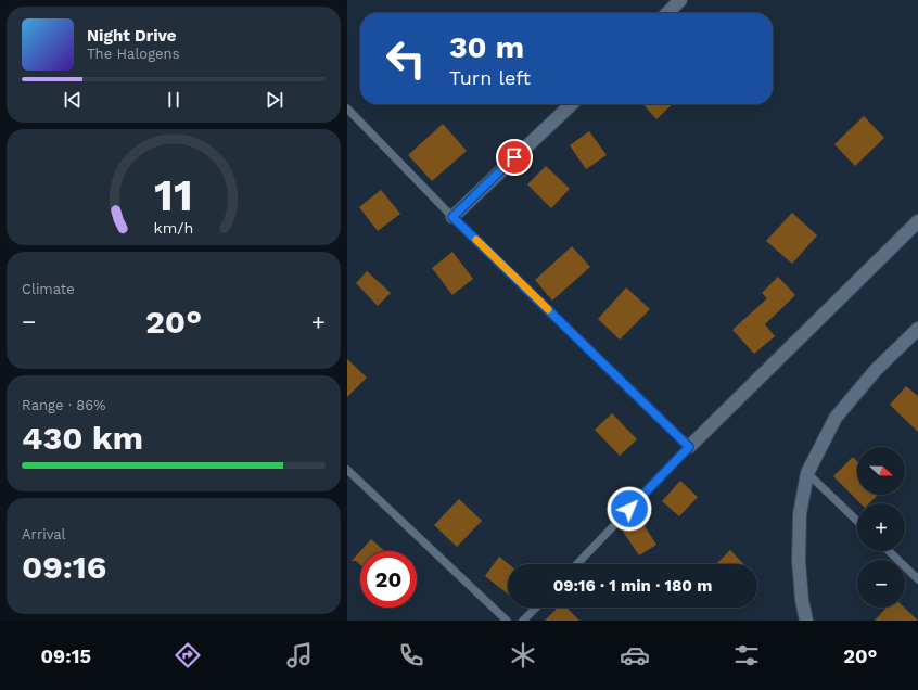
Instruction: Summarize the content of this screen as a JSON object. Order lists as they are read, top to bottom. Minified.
{"north":"right","page":{"turn":["30 m","Turn left"],"song":["Night Drive","The Halogens"],"tile":["Climate",["Range · 86%","430 km"],["Arrival","09:16"]],"heat":["−","20°","+"],"map_buttons":["+","−"],"limit":"20","trip":"09:16 · 1 min · 180 m","tabs":["09:15","20°"],"gauge":["11","km/h"]}}
